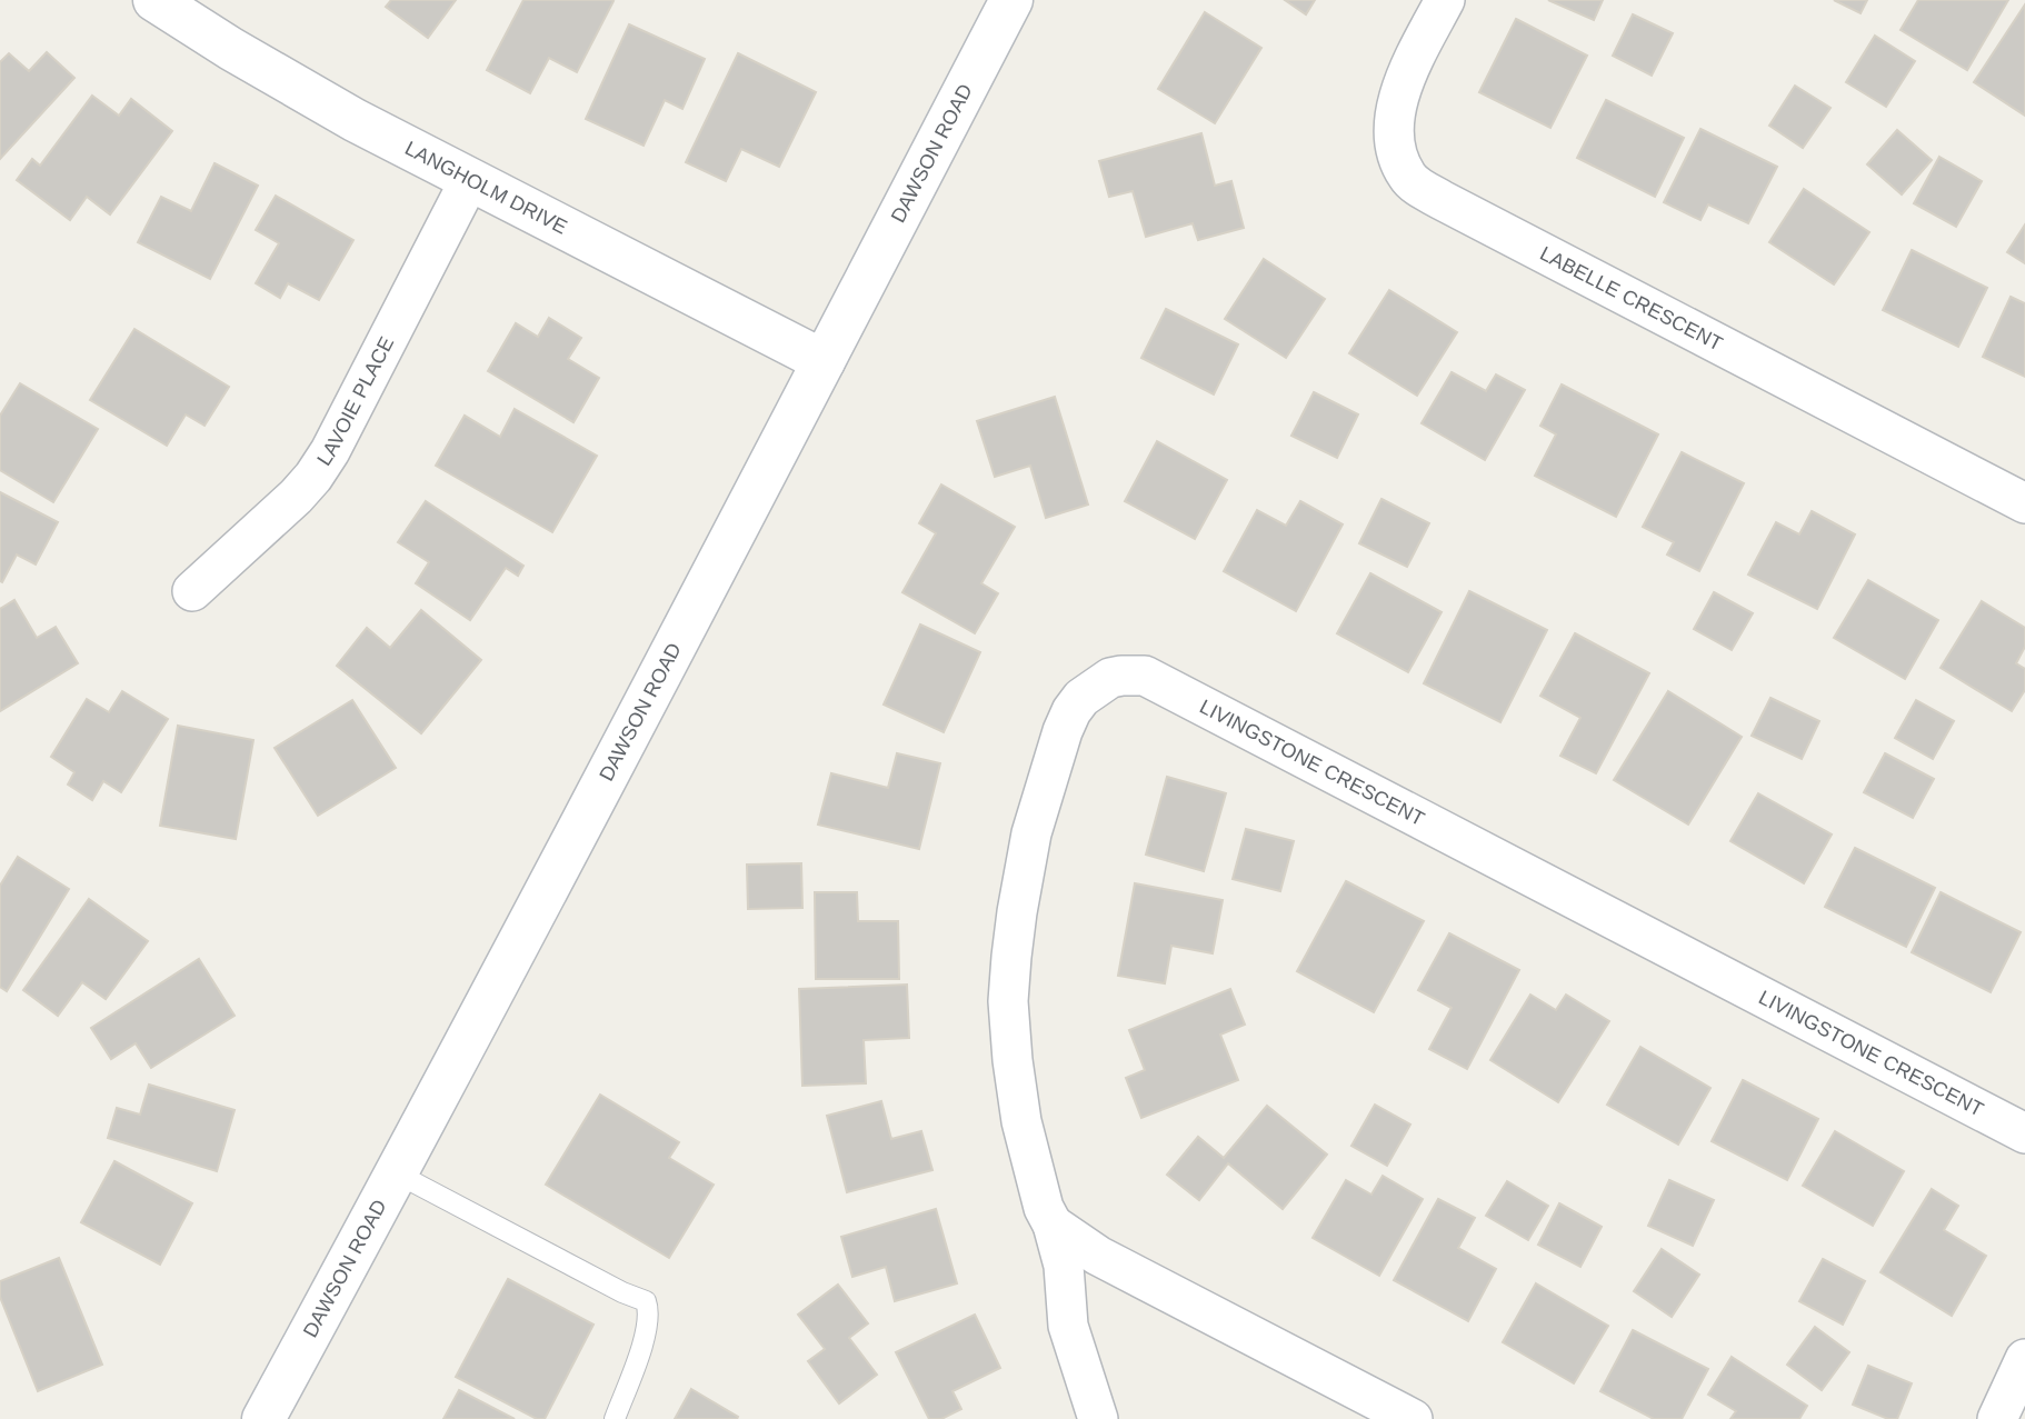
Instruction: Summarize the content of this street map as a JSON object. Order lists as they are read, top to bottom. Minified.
{"streets":{"main road":["DAWSON ROAD","LANGHOLM DRIVE"],"street":["LABELLE CRESCENT","LAVOIE PLACE","LIVINGSTONE CRESCENT"]},"crossings":[["DAWSON ROAD","LANGHOLM DRIVE"],["LANGHOLM DRIVE","LAVOIE PLACE"]]}
